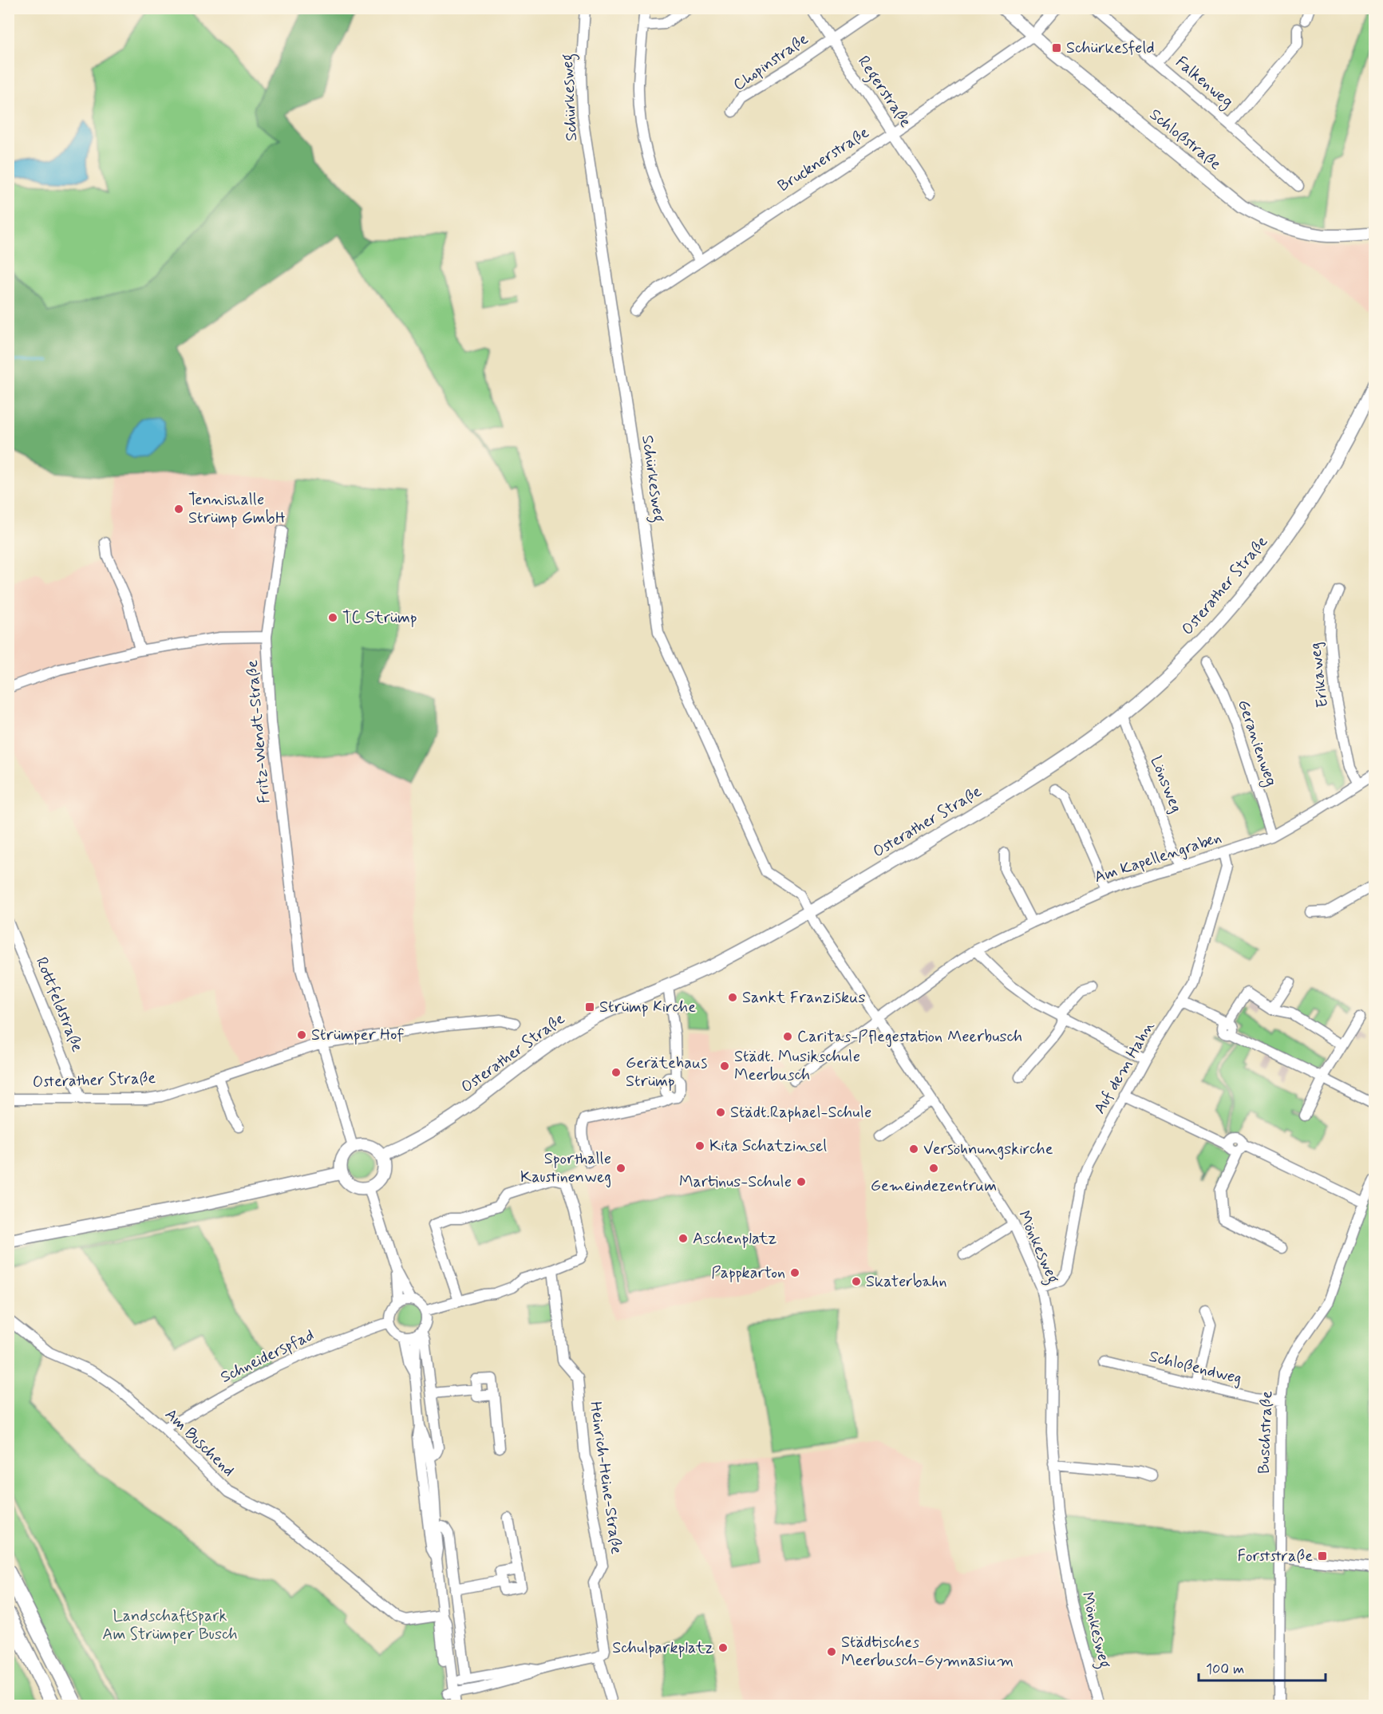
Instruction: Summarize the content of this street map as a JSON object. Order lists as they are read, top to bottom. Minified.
{"streets":{"main road":["Schloßstraße","Osterather Straße"],"street":["Chopinstraße","Falkenweg","Regerstraße","Schürkesweg","Brucknerstraße","Erikaweg","Fritz-Wendt-Straße","Geranienweg","Lönsweg","Am Kapellengraben","Rottfeldstraße","Auf dem Hahn","Mönkesweg","Schneiderspfad","Schloßendweg","Buschstraße","Am Buschend","Heinrich-Heine-Straße"]},"crossings":[["Chopinstraße","Regerstraße"],["Regerstraße","Brucknerstraße"],["Schürkesweg","Osterather Straße"],["Schürkesweg","Mönkesweg"],["Schloßstraße","Brucknerstraße"],["Osterather Straße","Fritz-Wendt-Straße"],["Osterather Straße","Lönsweg"],["Osterather Straße","Rottfeldstraße"],["Osterather Straße","Mönkesweg"],["Erikaweg","Am Kapellengraben"],["Geranienweg","Am Kapellengraben"],["Lönsweg","Am Kapellengraben"],["Am Kapellengraben","Auf dem Hahn"],["Am Kapellengraben","Mönkesweg"],["Auf dem Hahn","Mönkesweg"],["Schneiderspfad","Am Buschend"],["Schloßendweg","Buschstraße"]],"parks":["Landschaftspark Am Strümper Busch"],"places":{"transit":["Schürkesfeld","Strümp Kirche","Forststraße"],"other":["Tennishalle Strümp GmbH","TC Strümp","Sankt Franziskus","Strümper Hof","Caritas-Pflegestation Meerbusch","Städt. Musikschule Meerbusch","Gerätehaus Strümp","Städt.Raphael-Schule","Kita Schatzinsel","Versöhnungskirche","Sporthalle Kaustinenweg","Gemeindezentrum","Martinus-Schule","Aschenplatz","Pappkarton","Skaterbahn","Schulparkplatz","Städtisches Meerbusch-Gymnasium"]},"scale_bar":"100 m"}
